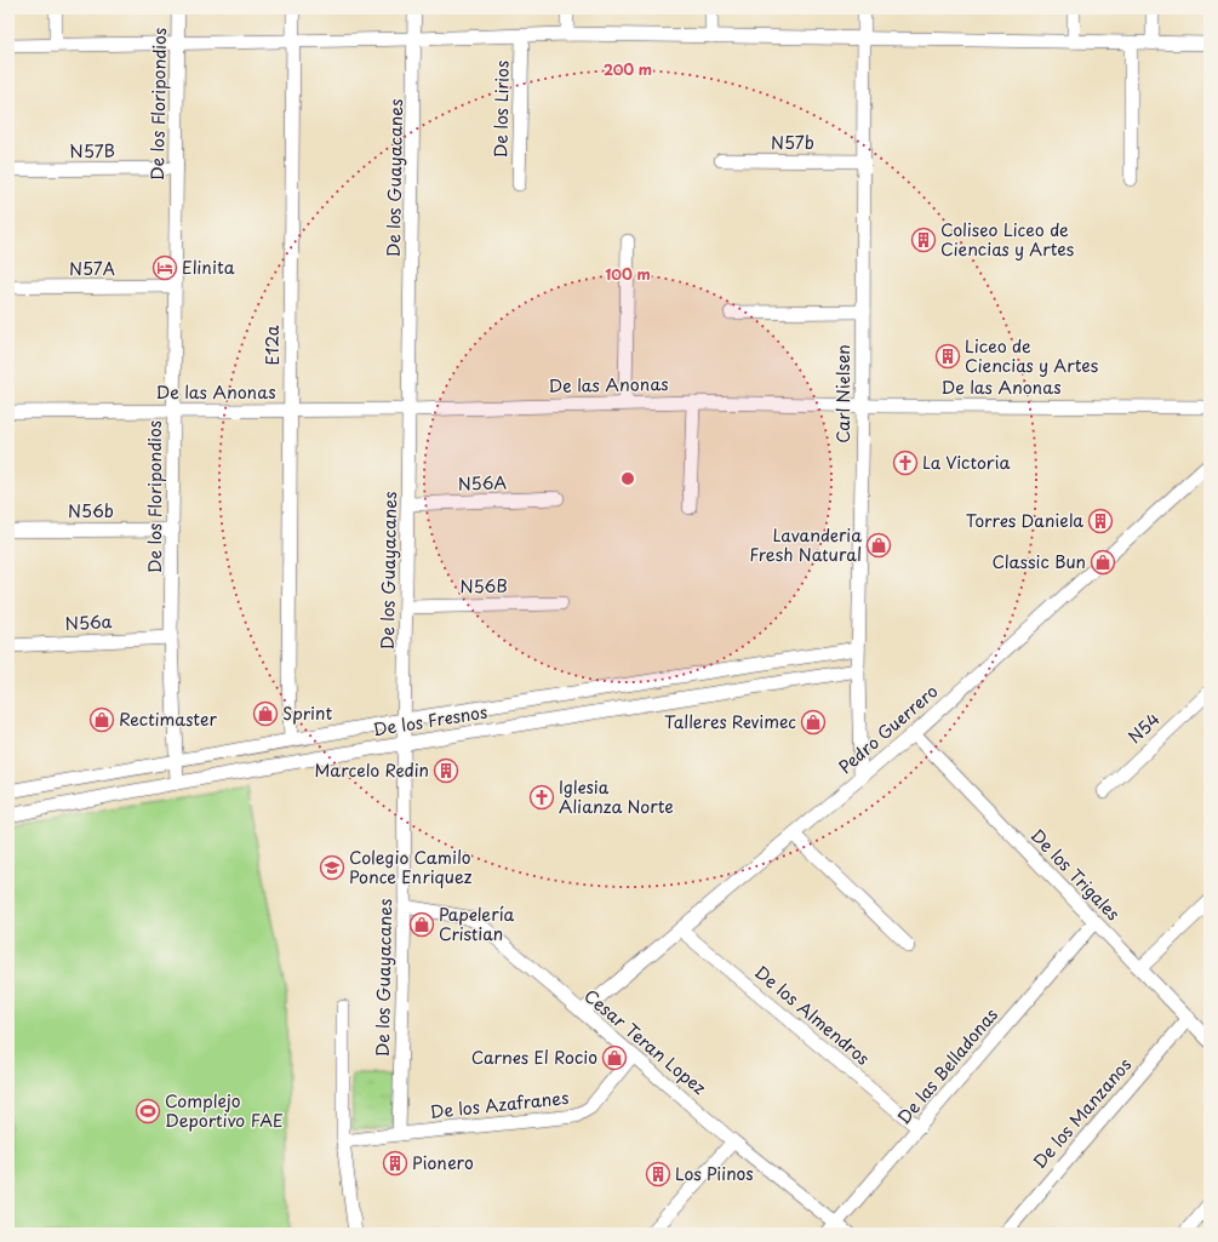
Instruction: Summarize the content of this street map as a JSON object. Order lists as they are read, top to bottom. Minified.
{"streets":{"street":["De los Floripondios","De los Lirios","N57b","N57B","De los Guayacanes","N57A","E12a","De las Anonas","Carl Nielsen","N56A","N56b","N56B","N56a","De los Fresnos","N54","Pedro Guerrero","De los Trigales","De los Almendros","Cesar Teran Lopez","De las Belladonas","De los Azafranes","De los Manzanos"]},"crossings":[["De los Floripondios","N57B"],["De los Floripondios","N57A"],["De los Floripondios","De las Anonas"],["De los Floripondios","N56b"],["De los Floripondios","N56a"],["De los Floripondios","De los Fresnos"],["N57b","Carl Nielsen"],["De los Guayacanes","De las Anonas"],["De los Guayacanes","N56A"],["De los Guayacanes","N56B"],["De los Guayacanes","De los Fresnos"],["De los Guayacanes","Cesar Teran Lopez"],["De los Guayacanes","De los Azafranes"],["E12a","De las Anonas"],["E12a","De los Fresnos"],["De las Anonas","Carl Nielsen"],["Carl Nielsen","De los Fresnos"],["Carl Nielsen","Pedro Guerrero"],["Pedro Guerrero","De los Trigales"],["Pedro Guerrero","De los Almendros"],["Pedro Guerrero","Cesar Teran Lopez"],["De los Trigales","De las Belladonas"],["De los Trigales","De los Manzanos"],["De los Almendros","De las Belladonas"],["Cesar Teran Lopez","De las Belladonas"],["Cesar Teran Lopez","De los Azafranes"]],"places":{"building":["Coliseo Liceo de Ciencias y Artes","Liceo de Ciencias y Artes","Torres Daniela","Marcelo Redin","Pionero","Los Piinos"],"hotel":["Elinita"],"church":["La Victoria","Iglesia Alianza Norte"],"shop":["Lavanderia Fresh Natural","Classic Bun","Sprint","Rectimaster","Talleres Revimec","Papelería Cristian","Carnes El Rocio"],"school or university":["Colegio Camilo Ponce Enriquez"],"sports":["Complejo Deportivo FAE"]},"rings":["200 m","100 m"]}
